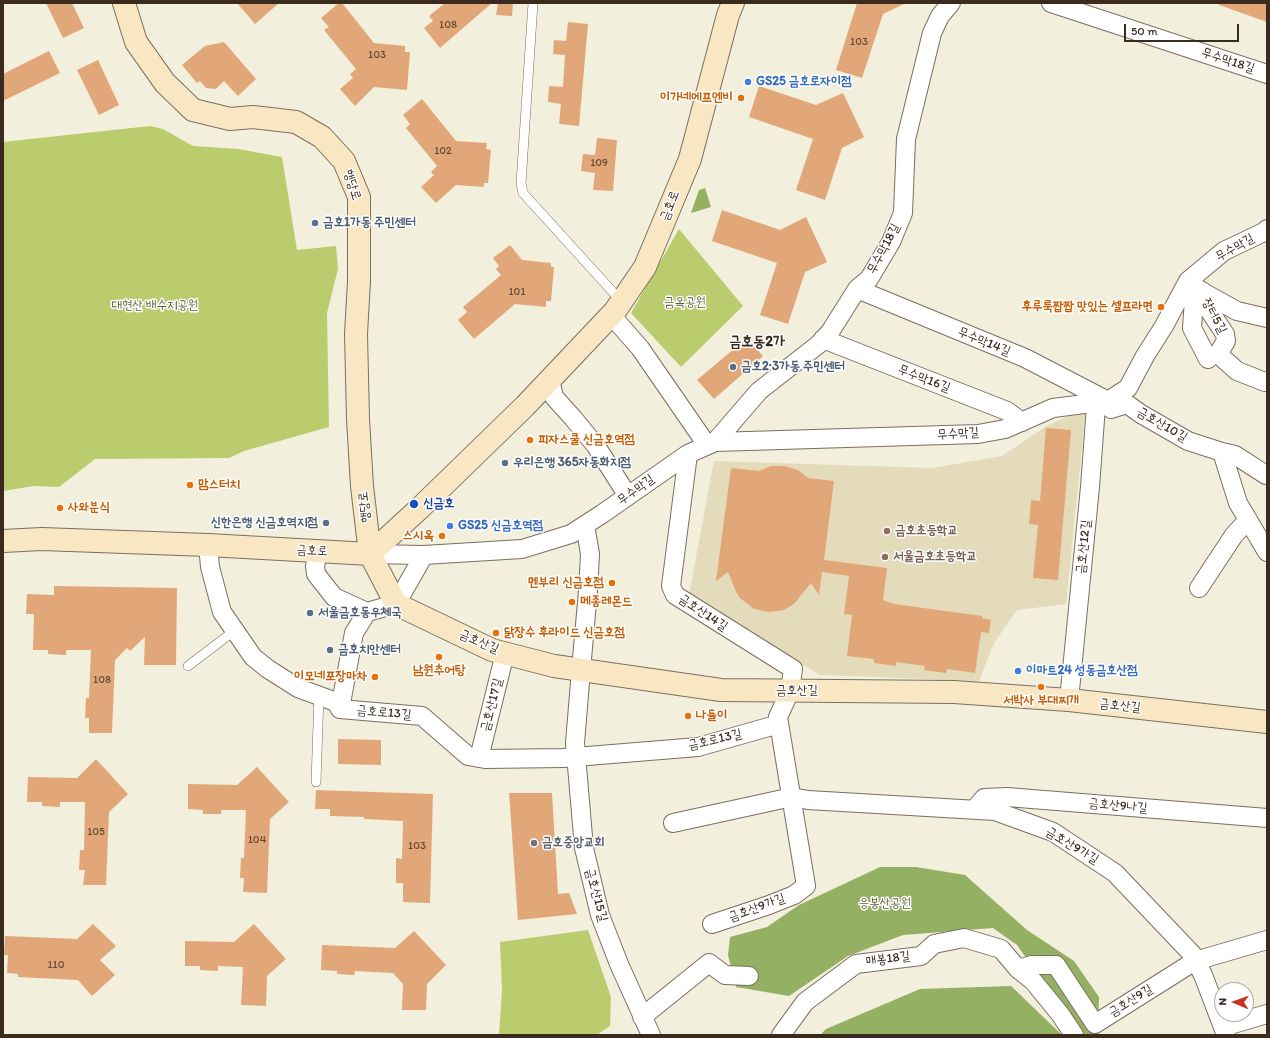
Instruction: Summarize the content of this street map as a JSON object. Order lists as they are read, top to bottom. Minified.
{"streets":{"street":["무수막18길","행당로","금호로","무수막길","장터5길","무수막14길","무수막16길","금호산10길","금호산12길","금호산14길","금호산길","금호산17길","금호로13길","금호산9나길","금호산9가길","금호산15길","매봉18길","금호산9길"]},"crossings":[["무수막18길","무수막길"],["무수막18길","무수막14길"],["무수막18길","무수막16길"],["행당로","금호로"],["행당로","무수막길"],["금호로","무수막길"],["금호로","금호로13길"],["무수막길","장터5길"],["무수막길","무수막14길"],["무수막길","무수막16길"],["무수막길","금호산10길"],["무수막길","금호산12길"],["무수막길","금호산14길"],["무수막14길","금호산10길"],["무수막14길","금호산12길"],["금호산10길","금호산12길"],["금호산12길","금호산길"],["금호산14길","금호산길"],["금호산14길","금호산9가길"],["금호산길","금호산17길"],["금호산길","금호산9가길"],["금호산길","금호산15길"],["금호산17길","금호로13길"],["금호로13길","금호산9가길"],["금호로13길","금호산15길"],["금호산9나길","금호산9가길"],["금호산9가길","금호산9길"],["매봉18길","금호산9길"]],"districts":["금호동2가"],"parks":["금옥공원","대현산 배수지공원","응봉산공원"],"places":["GS25 금호로자이점","이가네에프엔비","금호1가동 주민센터","후루룩짭짭 맛있는 셀프라면","금호2·3가동 주민센터","피자스쿨 신금호역점","우리은행 365자동화지점","맘스터치","신금호","사와분식","신한은행 신금호역지점","GS25 신금호역점","금호초등학교","스시옥","서울금호초등학교","멘부리 신금호점","메종레몬드","서울금호동우체국","닭장수 후라이드 신금호점","금호치안센터","남원추어탕","이마트24 성동금호산점","이모네포장마차","서박사 부대찌개","나들이","금호중앙교회"],"house_numbers":["108","103","103","102","109","101","108","105","104","103","110"],"scale_bar":"50 m","north":"left"}
